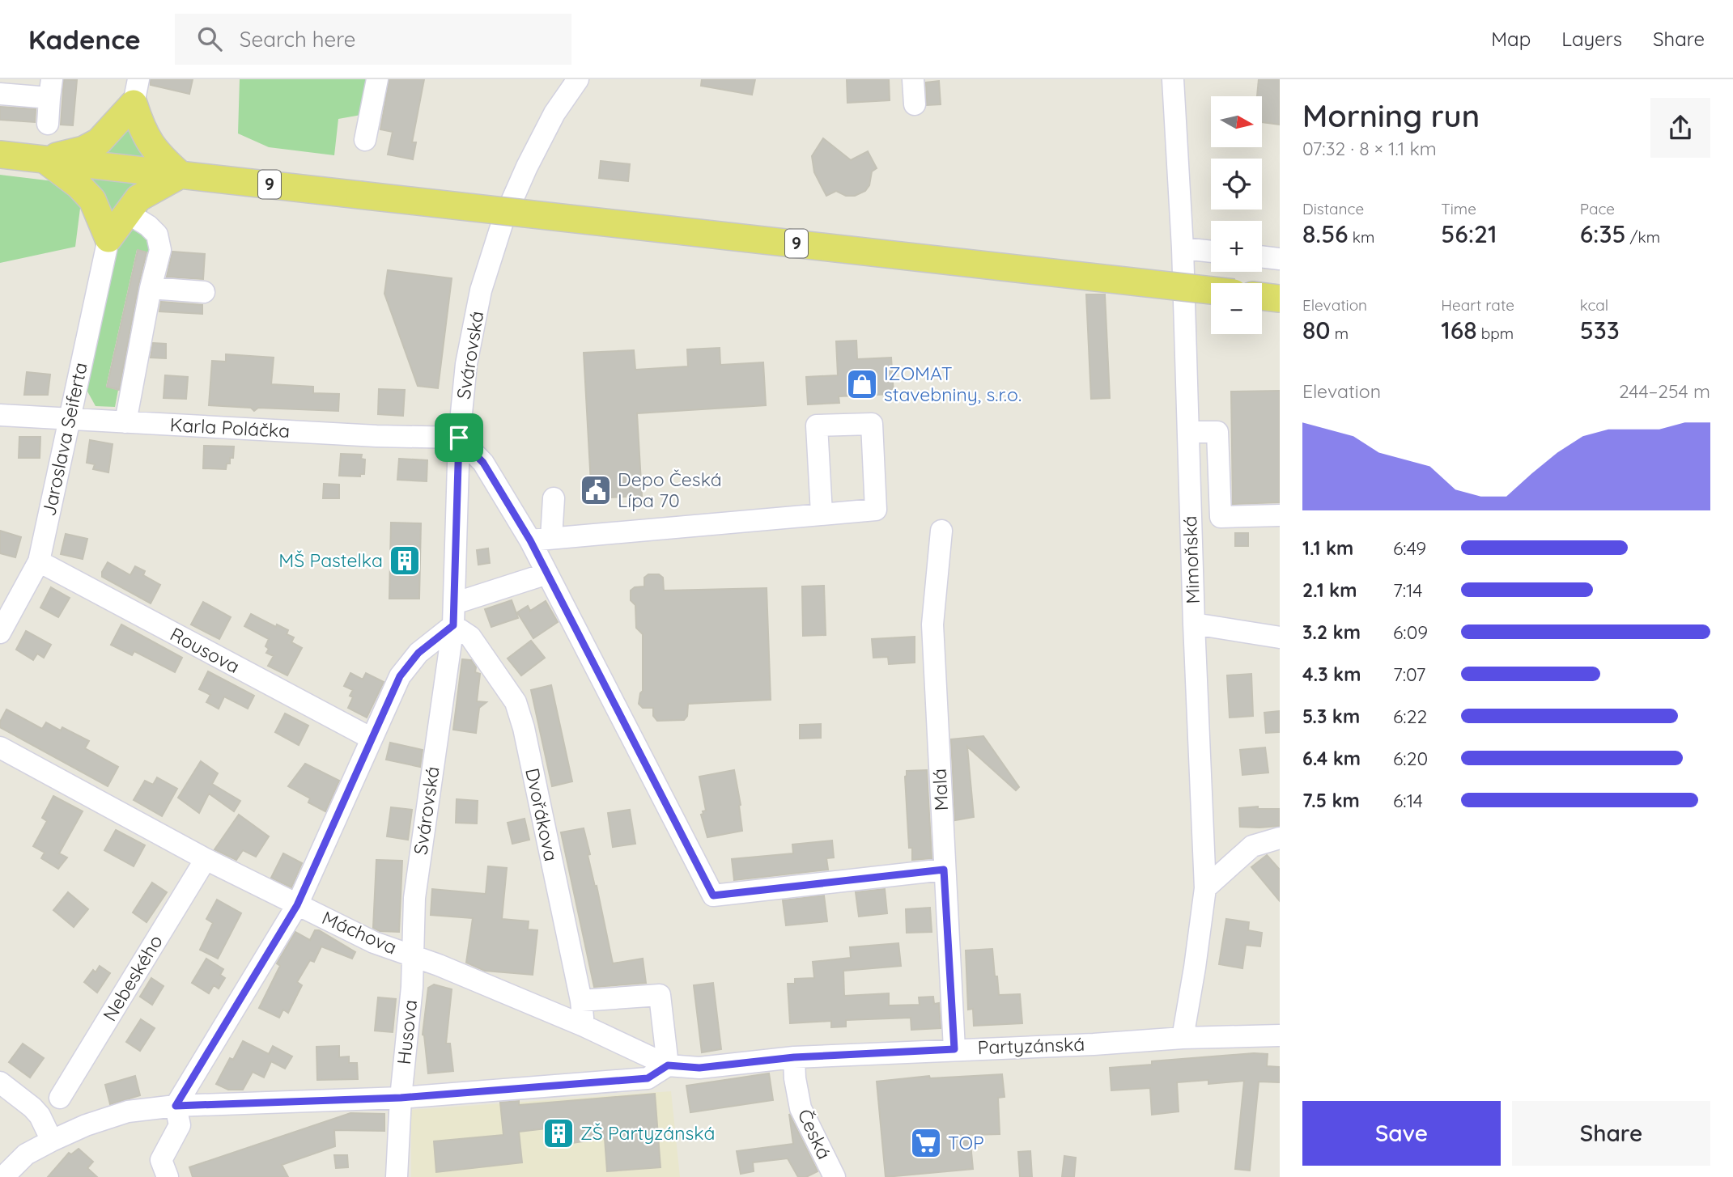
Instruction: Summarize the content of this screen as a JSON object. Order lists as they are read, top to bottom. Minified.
{"streets":{"main road":["9"],"street":["Svárovská","Karla Poláčka","Jaroslava Seiferta","Mimoňská","Rousova","Malá","Dvořákova","Máchova","Nebeského","Husova","Partyzánská","Česká"]},"crossings":[["Svárovská","Karla Poláčka"],["Svárovská","Dvořákova"],["Svárovská","Máchova"],["Svárovská","Husova"],["Karla Poláčka","Jaroslava Seiferta"],["Jaroslava Seiferta","Rousova"],["Mimoňská","Partyzánská"],["Malá","Partyzánská"],["Dvořákova","Máchova"],["Máchova","Nebeského"],["Máchova","Husova"],["Máchova","Partyzánská"],["Partyzánská","Česká"]],"places":{"shop":["IZOMAT stavebniny, s.r.o."],"public building":["Depo Česká Lípa 70"],"building":["MŠ Pastelka","ZŠ Partyzánská"],"supermarket":["TOP"]},"north":"right","page":{"header":"Kadence","search":"Search here","nav":["Map","Layers","Share"],"heading":["Morning run","07:32 · 8 × 1.1 km"],"map_buttons":["+","−"],"stats":[["Distance","8.56 km"],["Time","56:21"],["Pace","6:35 /km"],["Elevation","80 m"],["Heart rate","168 bpm"],["kcal","533"]],"chart":["Elevation","244–254 m"],"list":[{"name":"1.1 km","note":"6:49"},{"name":"2.1 km","note":"7:14"},{"name":"3.2 km","note":"6:09"},{"name":"4.3 km","note":"7:07"},{"name":"5.3 km","note":"6:22"},{"name":"6.4 km","note":"6:20"},{"name":"7.5 km","note":"6:14"}],"buttons":["Save","Share"]}}
